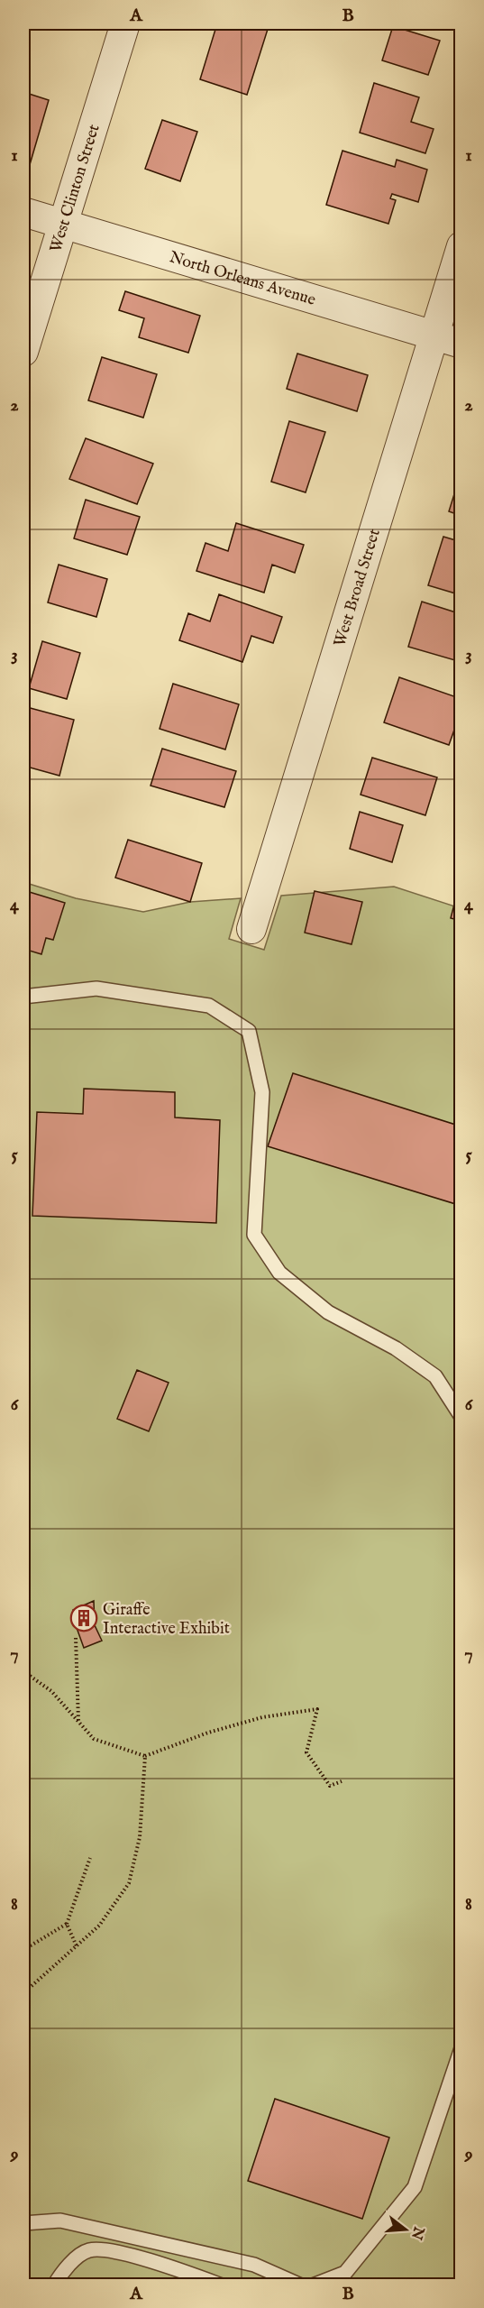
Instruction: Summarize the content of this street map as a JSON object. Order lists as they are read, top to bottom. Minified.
{"streets":{"street":["West Clinton Street","North Orleans Avenue","West Broad Street"]},"crossings":[["West Clinton Street","North Orleans Avenue"],["North Orleans Avenue","West Broad Street"]],"places":{"building":["Giraffe Interactive Exhibit"]},"north":"right","grid":{"columns":["A","B"],"rows":["1","2","3","4","5","6","7","8","9"]}}
